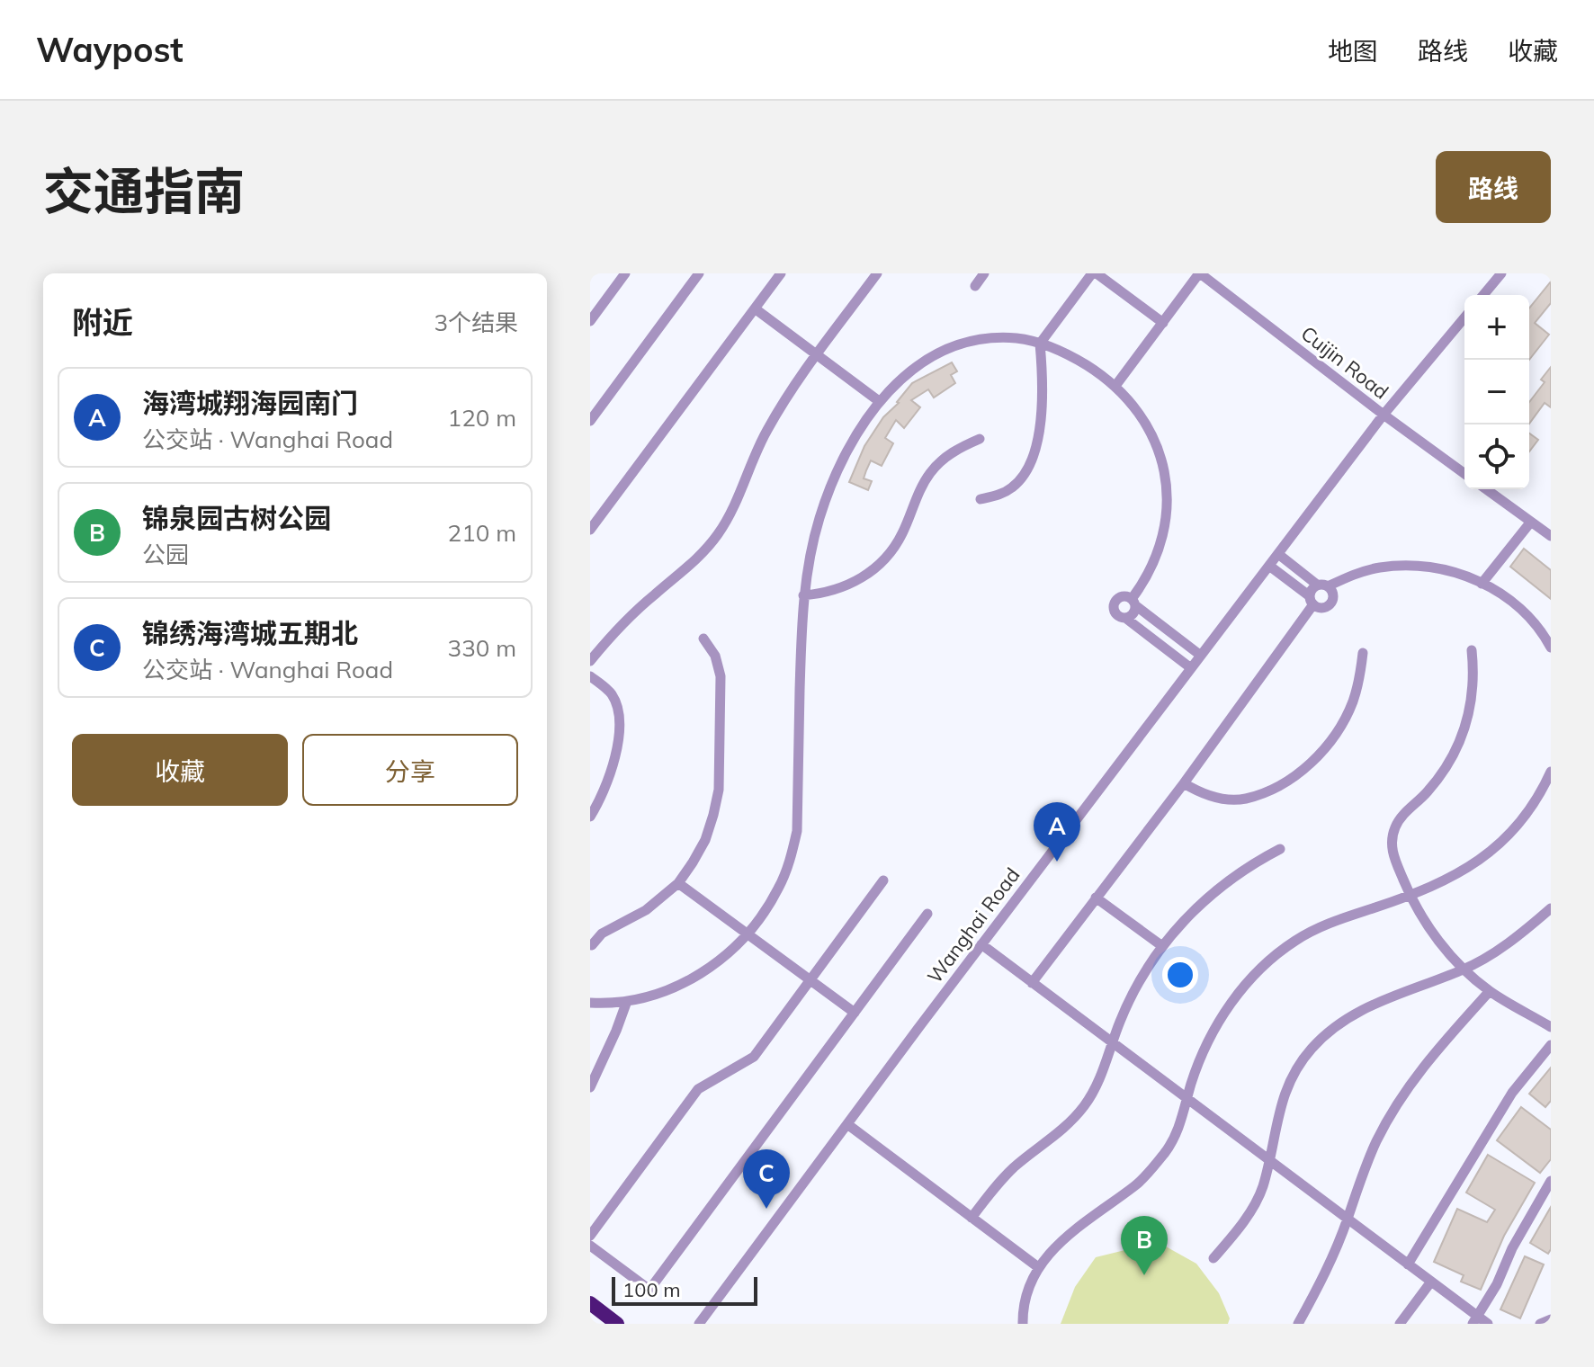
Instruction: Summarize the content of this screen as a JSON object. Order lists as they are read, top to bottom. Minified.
{"streets":{"street":["Cuijin Road","Wanghai Road"]},"crossings":[["Cuijin Road","Wanghai Road"]],"scale_bar":"100 m","page":{"header":"Waypost","nav":["地图","路线","收藏"],"title":"交通指南","buttons":["路线",["收藏","分享"]],"heading":["附近","3个结果"],"map_buttons":["+","−"],"list":[{"mark":"A","name":"海湾城翔海园南门","note":"公交站 · Wanghai Road","value":"120 m"},{"mark":"B","name":"锦泉园古树公园","note":"公园","value":"210 m"},{"mark":"C","name":"锦绣海湾城五期北","note":"公交站 · Wanghai Road","value":"330 m"}],"pins":["A","C","B"],"scale":"100 m"}}
